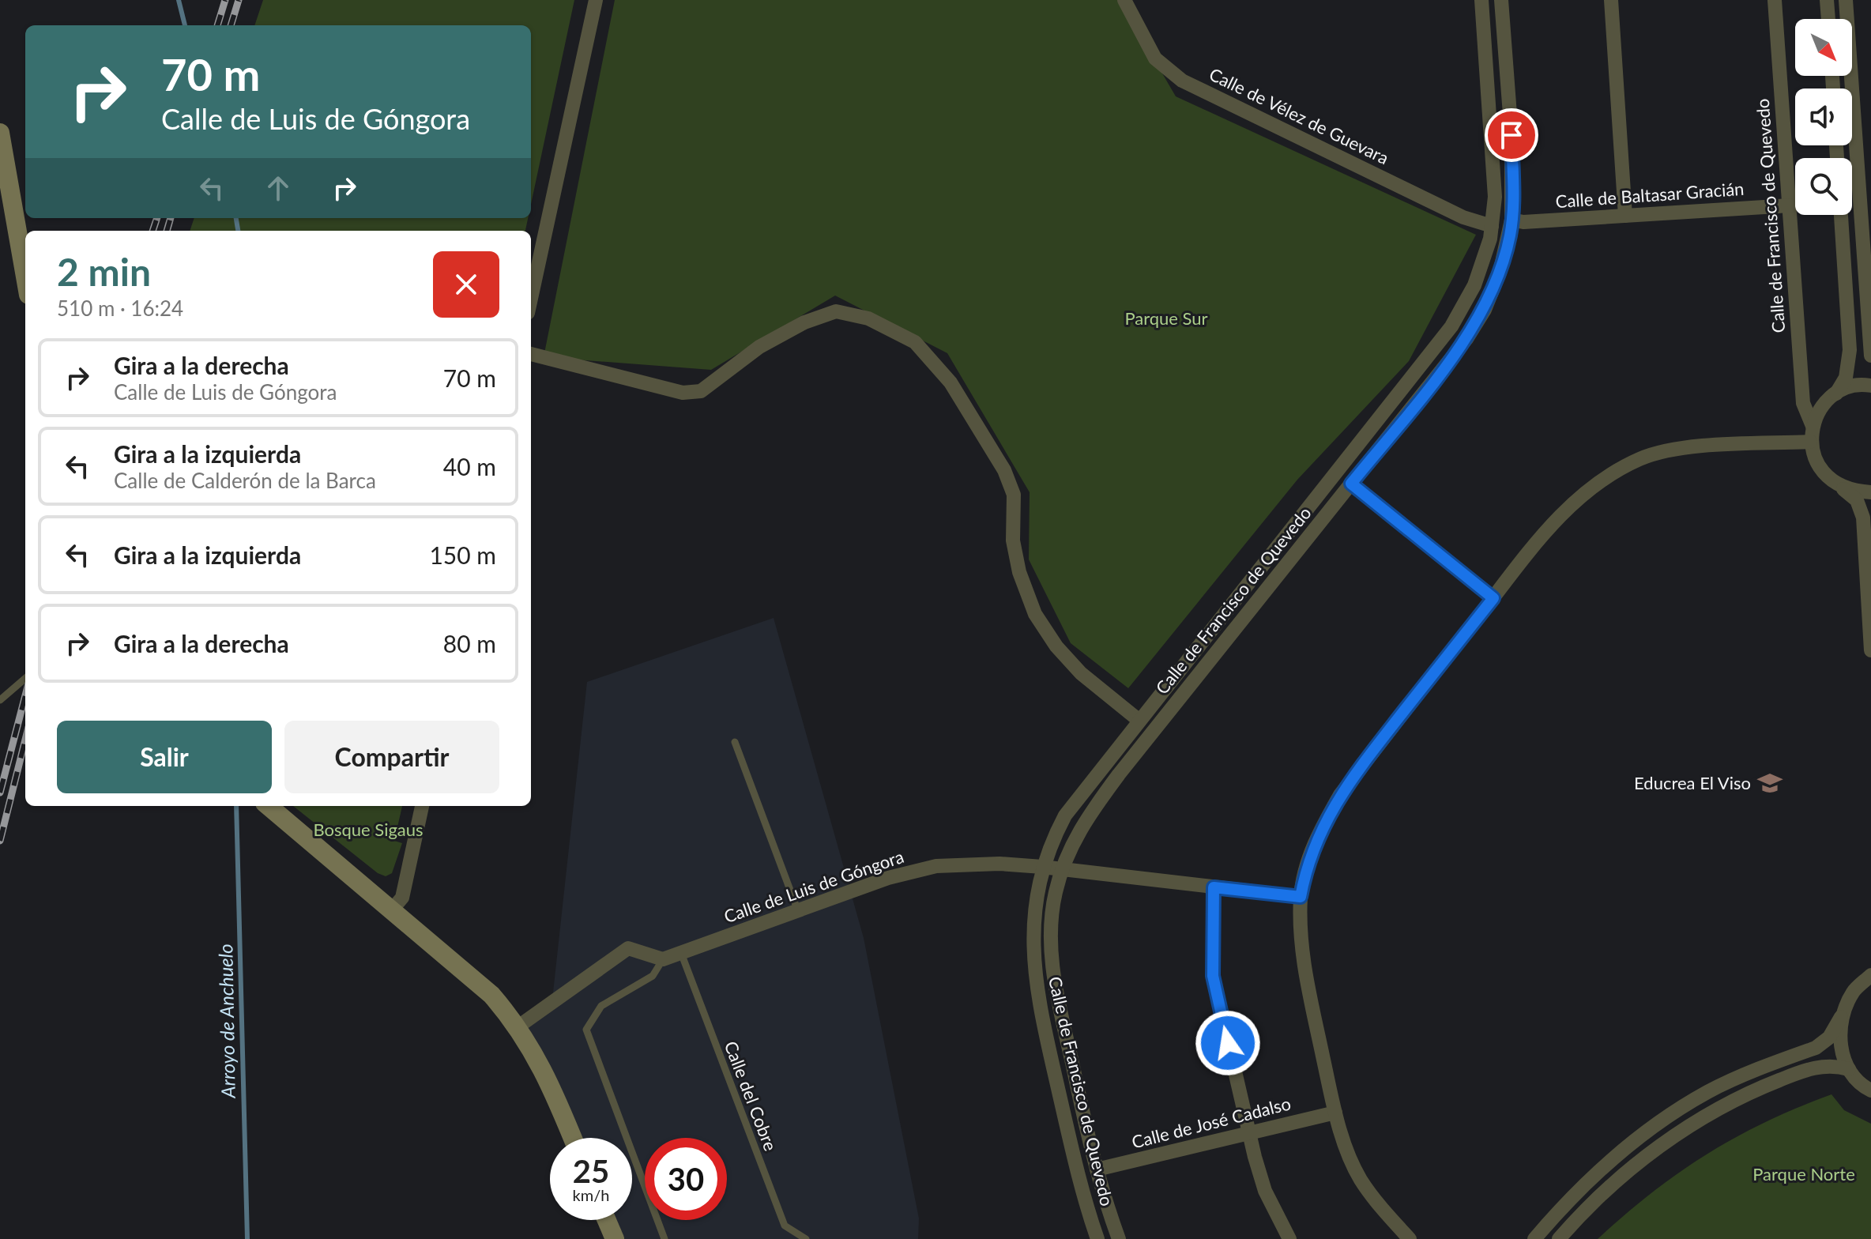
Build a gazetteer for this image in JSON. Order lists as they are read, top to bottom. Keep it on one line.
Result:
{"streets":{"street":["Calle de Vélez de Guevara","Calle de Baltasar Gracián","Calle de Francisco de Quevedo","Calle de Luis de Góngora","Calle de José Cadalso"],"lane":["Calle del Cobre"]},"crossings":[["Calle de Vélez de Guevara","Calle de Francisco de Quevedo"],["Calle de Baltasar Gracián","Calle de Francisco de Quevedo"],["Calle de Francisco de Quevedo","Calle de Luis de Góngora"],["Calle de Francisco de Quevedo","Calle de José Cadalso"],["Calle de Luis de Góngora","Calle del Cobre"]],"water":["Arroyo de Anchuelo"],"parks":["Parque Sur","Bosque Sigaus","Parque Norte"],"places":{"school or university":["Educrea El Viso"]},"north":"bottom right","page":{"turn":["70 m","Calle de Luis de Góngora"],"heading":["2 min","510 m · 16:24"],"list":[{"name":"Gira a la derecha","note":"Calle de Luis de Góngora","value":"70 m"},{"name":"Gira a la izquierda","note":"Calle de Calderón de la Barca","value":"40 m"},{"name":"Gira a la izquierda","value":"150 m"},{"name":"Gira a la derecha","value":"80 m"}],"buttons":["Salir","Compartir"],"speed":"25 km/h","limit":"30"}}
